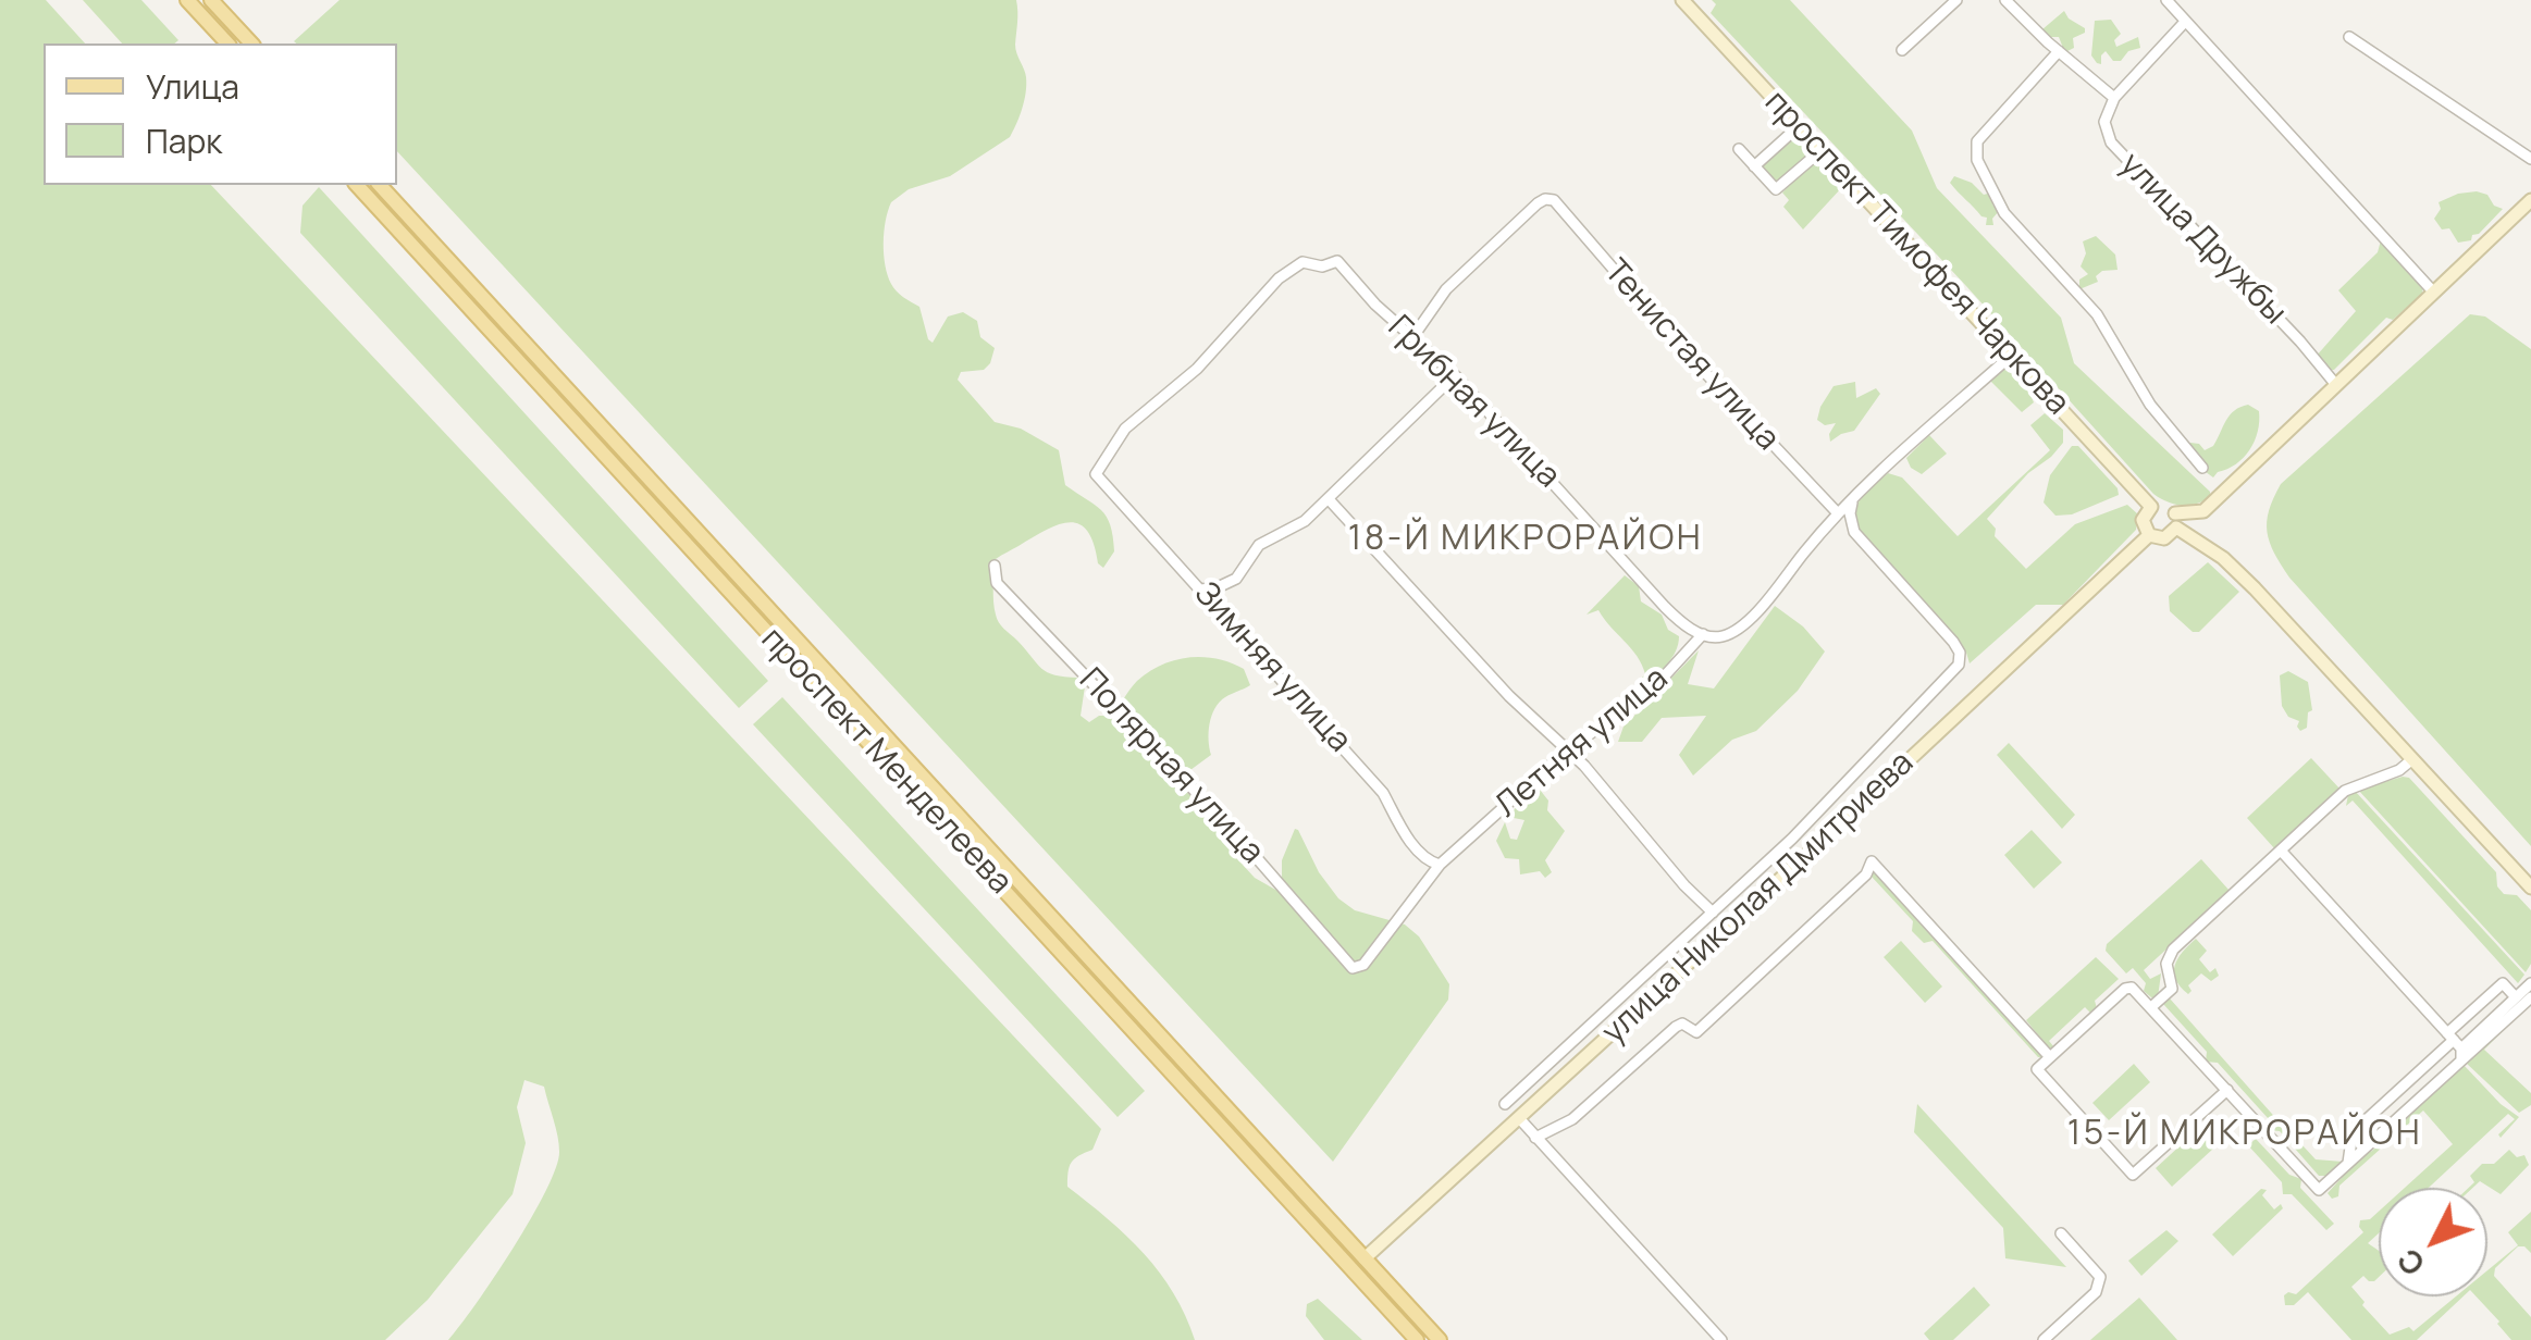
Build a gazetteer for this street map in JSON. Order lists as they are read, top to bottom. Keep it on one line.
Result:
{"streets":{"main road":["проспект Тимофея Чаркова","проспект Менделеева","улица Николая Дмитриева"],"street":["улица Дружбы","Тенистая улица","Грибная улица","Зимняя улица","Летняя улица","Полярная улица"]},"crossings":[["проспект Тимофея Чаркова","Летняя улица"],["проспект Тимофея Чаркова","улица Николая Дмитриева"],["Тенистая улица","Грибная улица"],["Тенистая улица","Летняя улица"],["Грибная улица","Зимняя улица"],["Грибная улица","Летняя улица"],["Зимняя улица","Летняя улица"],["Летняя улица","Полярная улица"],["проспект Менделеева","улица Николая Дмитриева"]],"districts":["18-Й МИКРОРАЙОН","15-Й МИКРОРАЙОН"],"legend":["Улица","Парк"],"north":"bottom left"}
